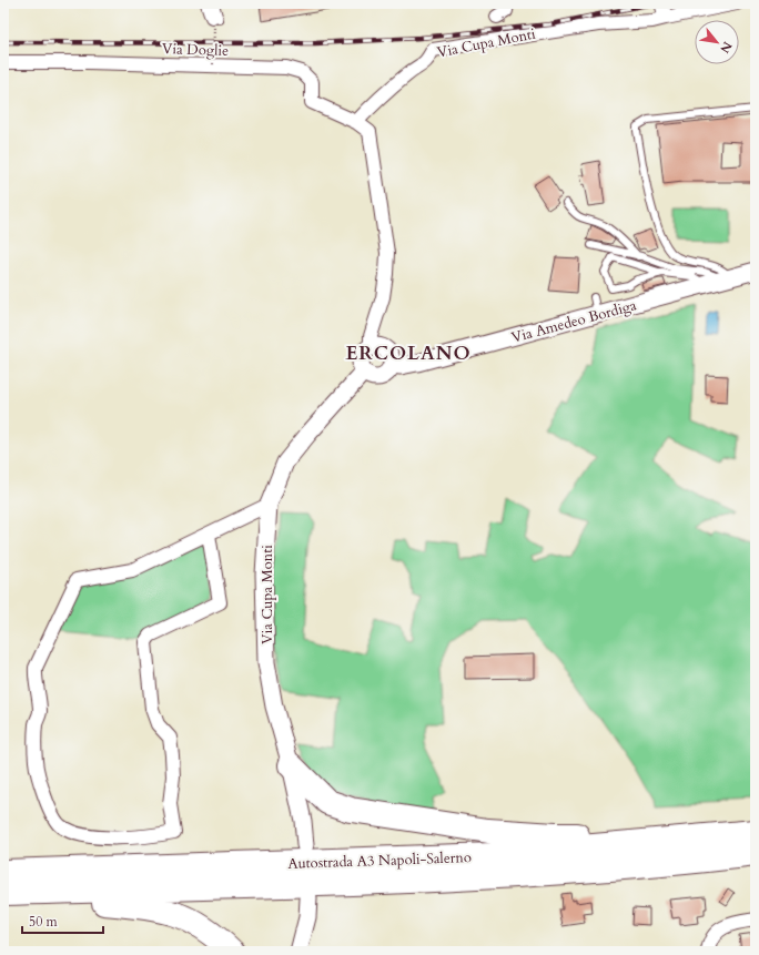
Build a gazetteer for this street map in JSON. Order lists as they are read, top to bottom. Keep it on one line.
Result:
{"streets":{"highway":["Autostrada A3 Napoli-Salerno"],"street":["Via Cupa Monti","Via Doglie","Via Amedeo Bordiga"]},"crossings":[["Via Cupa Monti","Via Doglie"],["Via Cupa Monti","Via Amedeo Bordiga"]],"districts":["ERCOLANO"],"scale_bar":"50 m","north":"bottom right"}
